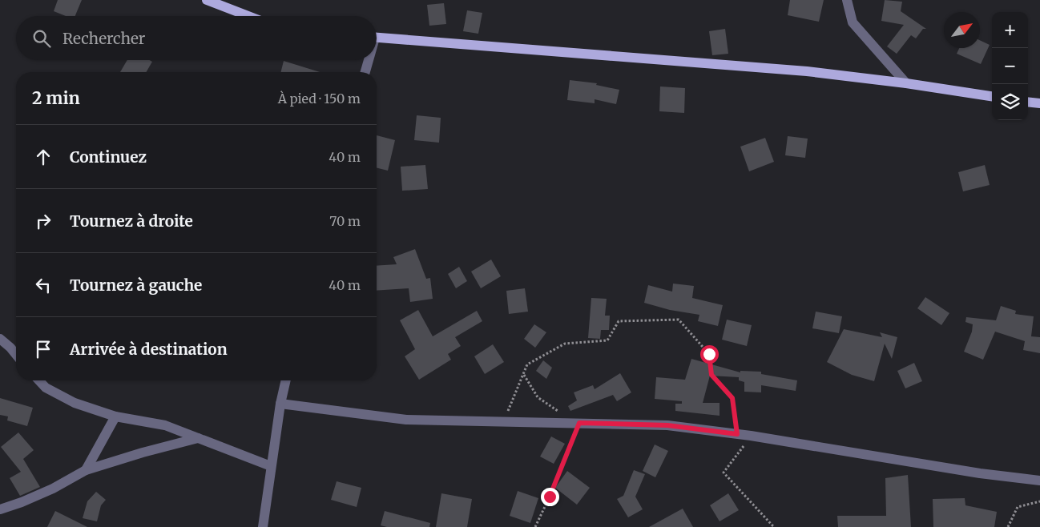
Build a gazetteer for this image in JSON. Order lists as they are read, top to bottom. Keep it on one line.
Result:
{"north":"top right","page":{"map_buttons":["+","−"],"search":"Rechercher","heading":["2 min","À pied · 150 m"],"list":[["Continuez","40 m"],["Tournez à droite","70 m"],["Tournez à gauche","40 m"],"Arrivée à destination"]}}
